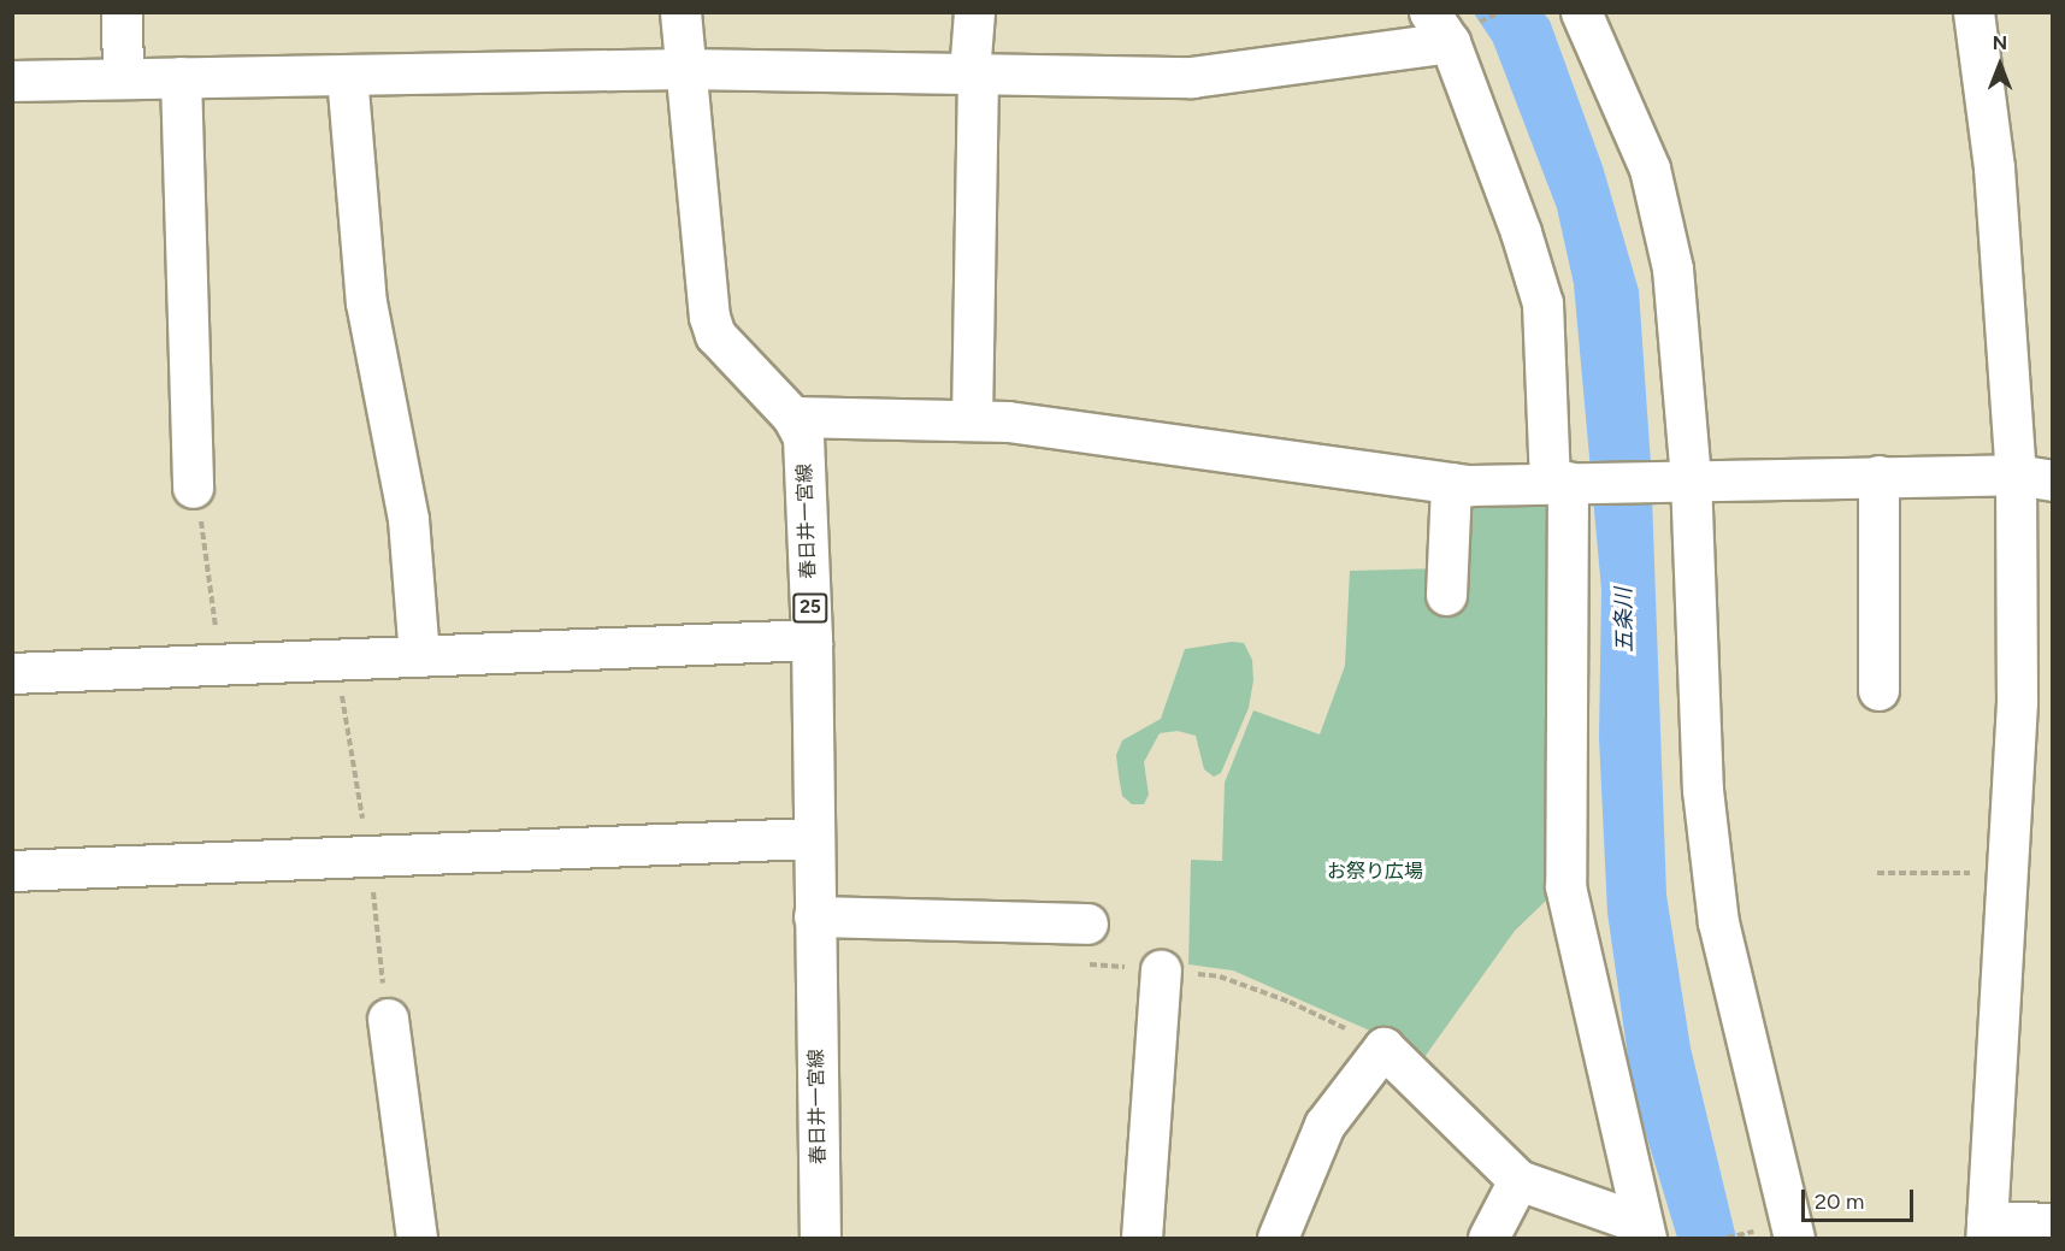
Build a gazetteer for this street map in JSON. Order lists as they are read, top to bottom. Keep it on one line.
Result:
{"streets":{"street":["春日井一宮線","25"]},"water":["五条川"],"parks":["お祭り広場"],"scale_bar":"20 m","north":"top"}
